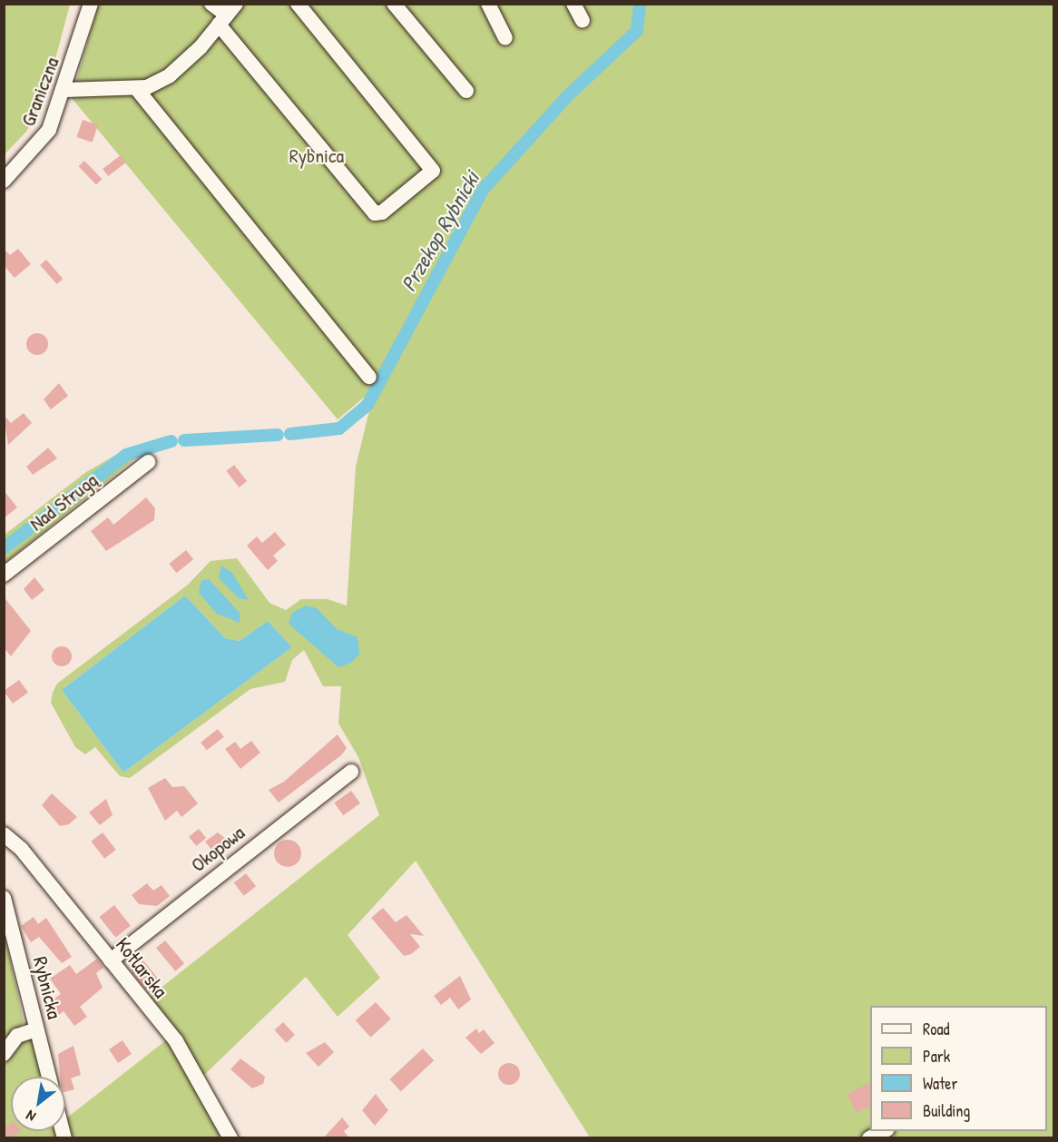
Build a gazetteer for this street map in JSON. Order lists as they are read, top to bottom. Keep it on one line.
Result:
{"streets":{"street":["Graniczna","Nad Strugą","Okopowa","Kotlarska","Rybnicka"]},"crossings":[["Okopowa","Kotlarska"]],"water":["Przekop Rybnicki"],"parks":["Rybnica"],"legend":["Road","Park","Water","Building"],"north":"bottom left"}
